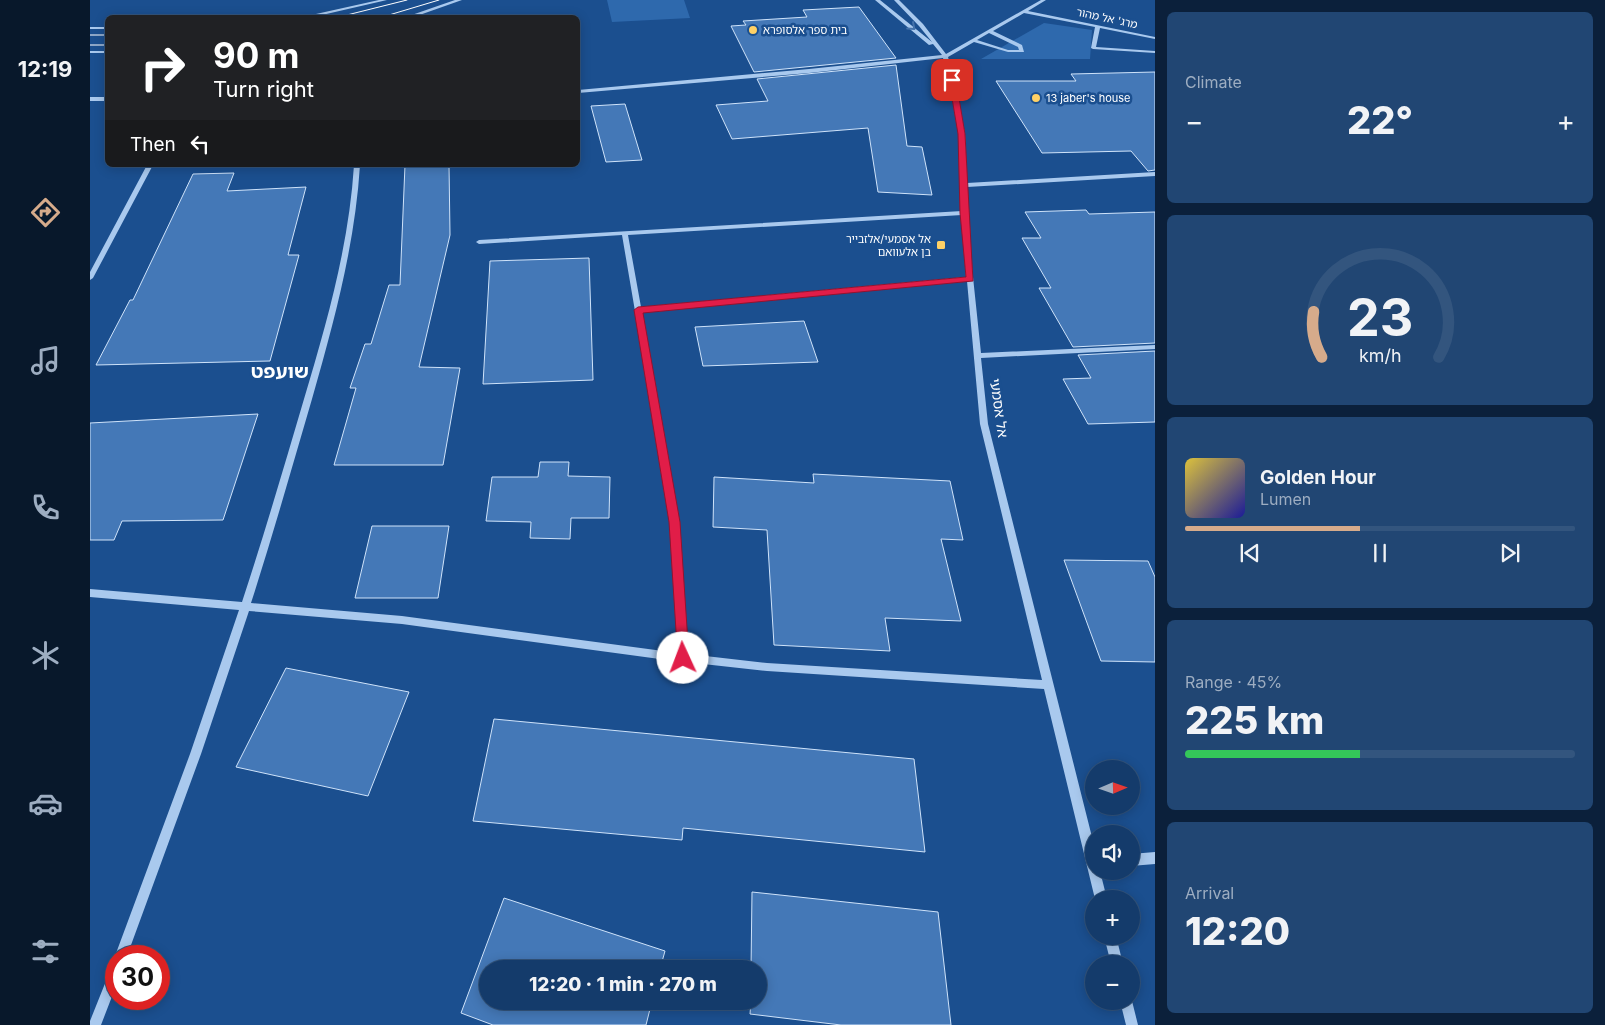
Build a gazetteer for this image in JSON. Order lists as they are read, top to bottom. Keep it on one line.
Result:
{"streets":{"street":["מרג' אל מהור","אל אסמעי"]},"districts":["שועפט"],"places":{"other":["בית ספר אלסופרא","13 jaber's house"],"transit":["אל אסמעי/אלזבייר בן אלעוואם"]},"north":"right","page":{"tabs":"12:19","tile":["Climate",["Range · 45%","225 km"],["Arrival","12:20"]],"turn":["90 m","Turn right"],"heat":["−","22°","+"],"then":"Then","song":["Golden Hour","Lumen"],"map_buttons":["+","−"],"limit":"30","trip":"12:20 · 1 min · 270 m","gauge":["23","km/h"]}}
